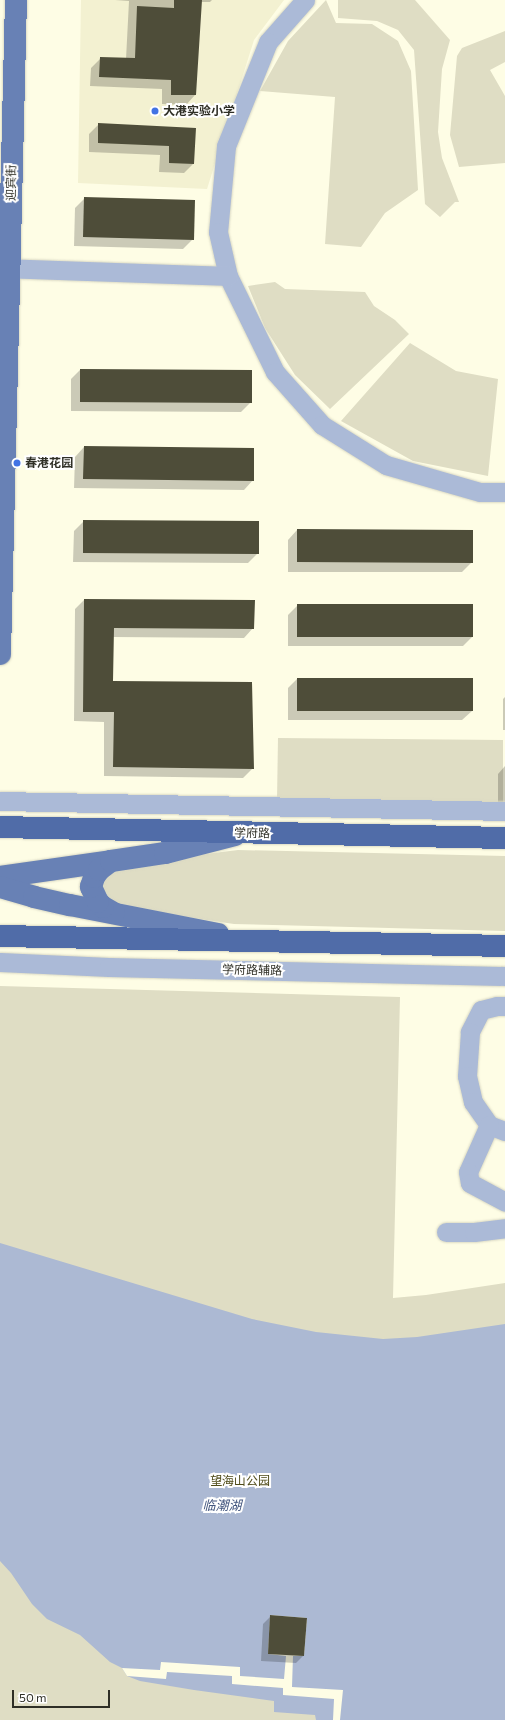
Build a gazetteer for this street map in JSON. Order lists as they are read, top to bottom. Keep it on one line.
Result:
{"streets":{"highway":["学府路"],"main road":["迎宾街"],"street":["学府路辅路"]},"water":["临潮湖"],"parks":["望海山公园"],"places":["大港实验小学","春港花园"],"scale_bar":"50 m"}
